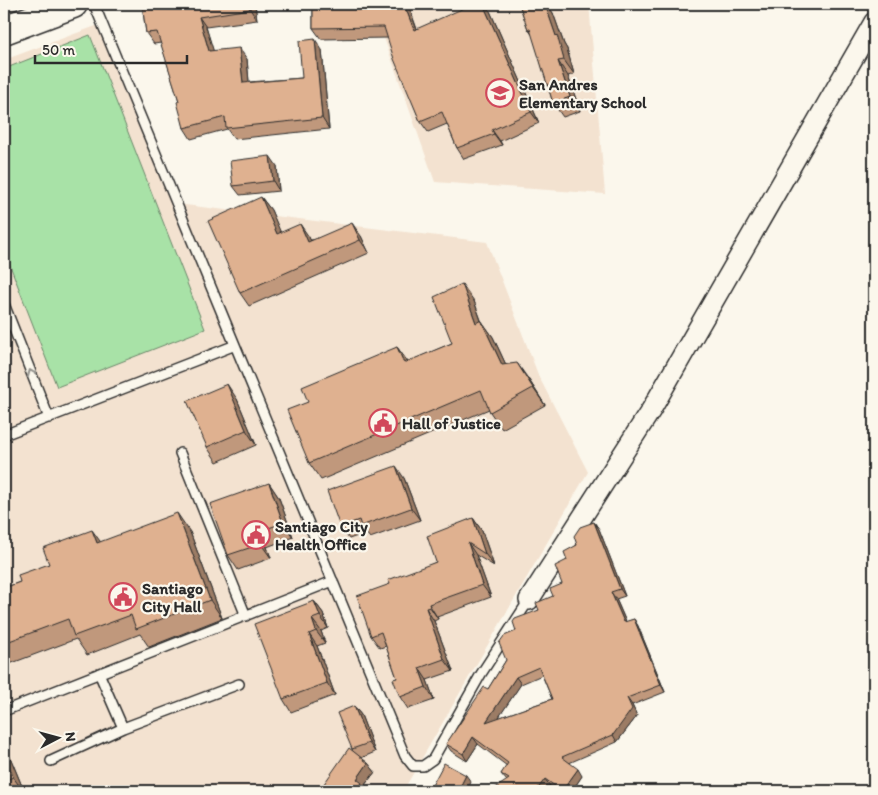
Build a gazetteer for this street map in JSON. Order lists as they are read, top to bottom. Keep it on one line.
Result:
{"places":{"school or university":["San Andres Elementary School"],"public building":["Hall of Justice","Santiago City Health Office","Santiago City Hall"]},"scale_bar":"50 m","north":"right"}
